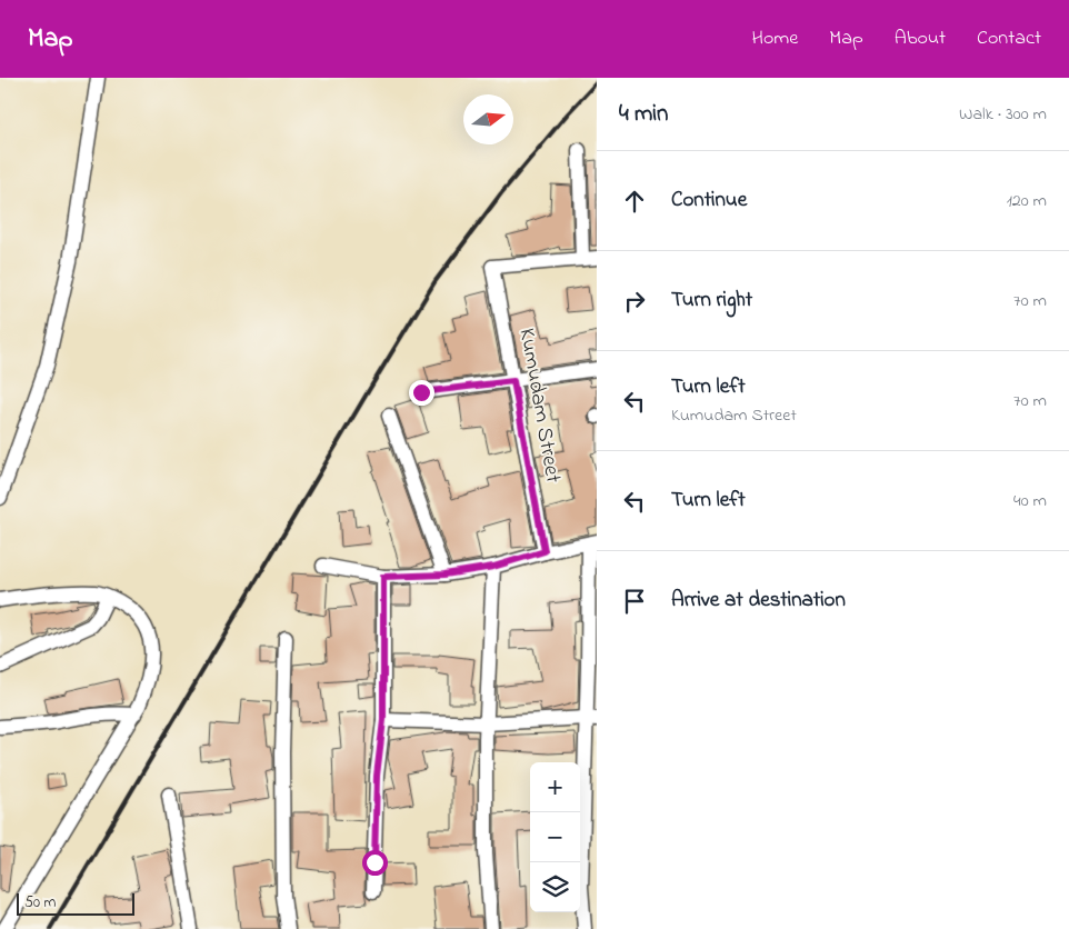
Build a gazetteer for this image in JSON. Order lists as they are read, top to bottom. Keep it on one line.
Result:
{"streets":{"street":["Kumudam Street"]},"scale_bar":"50 m","north":"right","page":{"header":"Map","nav":["Home","Map","About","Contact"],"heading":["4 min","Walk · 300 m"],"list":[["Continue","120 m"],["Turn right","70 m"],["Turn left","Kumudam Street","70 m"],["Turn left","40 m"],"Arrive at destination"],"map_buttons":["+","−"],"scale":"50 m"}}
